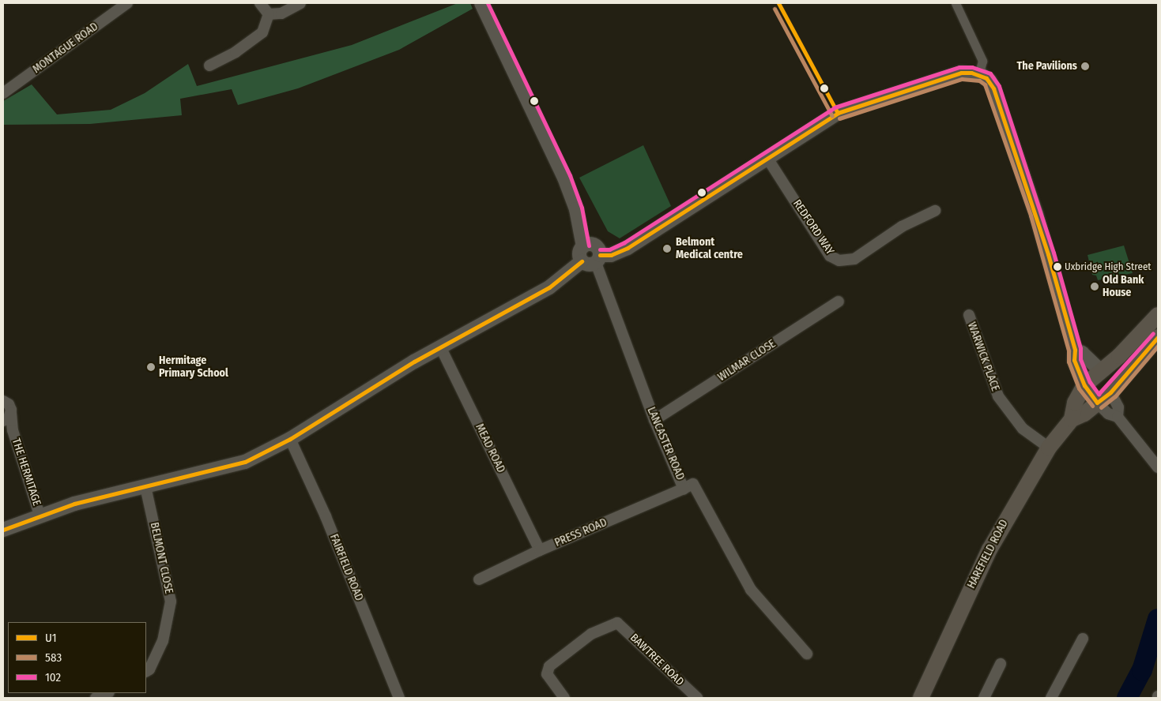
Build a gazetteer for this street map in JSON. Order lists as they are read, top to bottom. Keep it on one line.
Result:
{"streets":{"main road":["HAREFIELD ROAD"],"street":["MONTAGUE ROAD","REDFORD WAY","WARWICK PLACE","WILMAR CLOSE","LANCASTER ROAD","MEAD ROAD","THE HERMITAGE","PRESS ROAD","BELMONT CLOSE","FAIRFIELD ROAD","BAWTREE ROAD"]},"crossings":[["WARWICK PLACE","HAREFIELD ROAD"],["WILMAR CLOSE","LANCASTER ROAD"],["LANCASTER ROAD","PRESS ROAD"],["MEAD ROAD","PRESS ROAD"]],"places":["The Pavilions","Belmont Medical centre","Uxbridge High Street","Old Bank House","Hermitage Primary School"],"lines":["transit line U1","transit line 102","transit line 583"],"legend":["U1","583","102"]}
